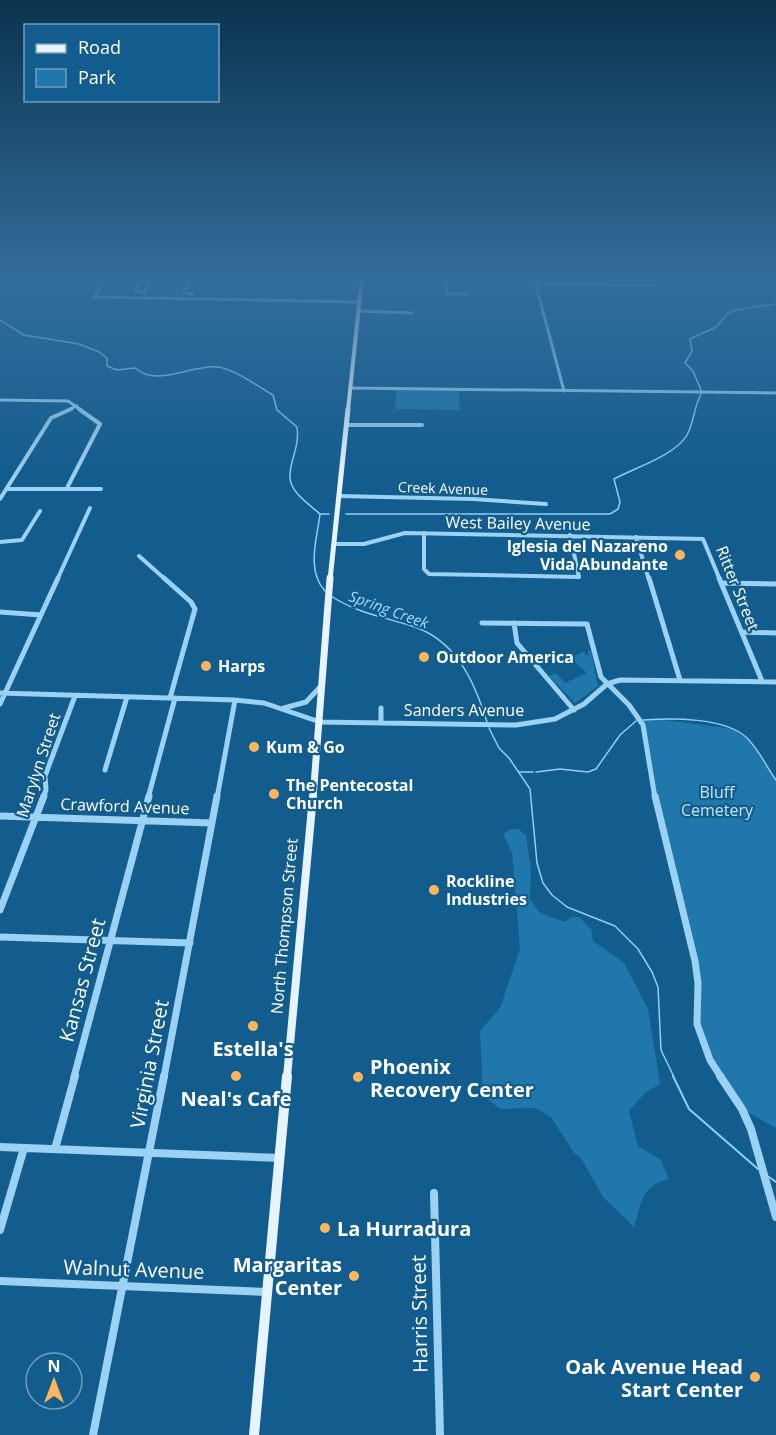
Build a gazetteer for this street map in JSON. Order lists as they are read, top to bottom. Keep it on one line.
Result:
{"streets":{"main road":["North Thompson Street"],"street":["Creek Avenue","West Bailey Avenue","Ritter Street","Sanders Avenue","Marylyn Street","Crawford Avenue","Kansas Street","Virginia Street","Walnut Avenue","Harris Street"]},"crossings":[["Creek Avenue","North Thompson Street"],["West Bailey Avenue","Ritter Street"],["West Bailey Avenue","North Thompson Street"],["Ritter Street","Sanders Avenue"],["Sanders Avenue","Marylyn Street"],["Sanders Avenue","North Thompson Street"],["Sanders Avenue","Kansas Street"],["Sanders Avenue","Virginia Street"],["Marylyn Street","Crawford Avenue"],["Crawford Avenue","Kansas Street"],["Crawford Avenue","Virginia Street"],["North Thompson Street","Walnut Avenue"],["Virginia Street","Walnut Avenue"]],"water":["Spring Creek"],"parks":["Bluff Cemetery"],"places":["Iglesia del Nazareno Vida Abundante","Outdoor America","Harps","Kum & Go","The Pentecostal Church","Rockline Industries","Estella's","Neal's Cafe","Phoenix Recovery Center","La Hurradura","Margaritas Center","Oak Avenue Head Start Center"],"legend":["Road","Park"],"north":"top"}
